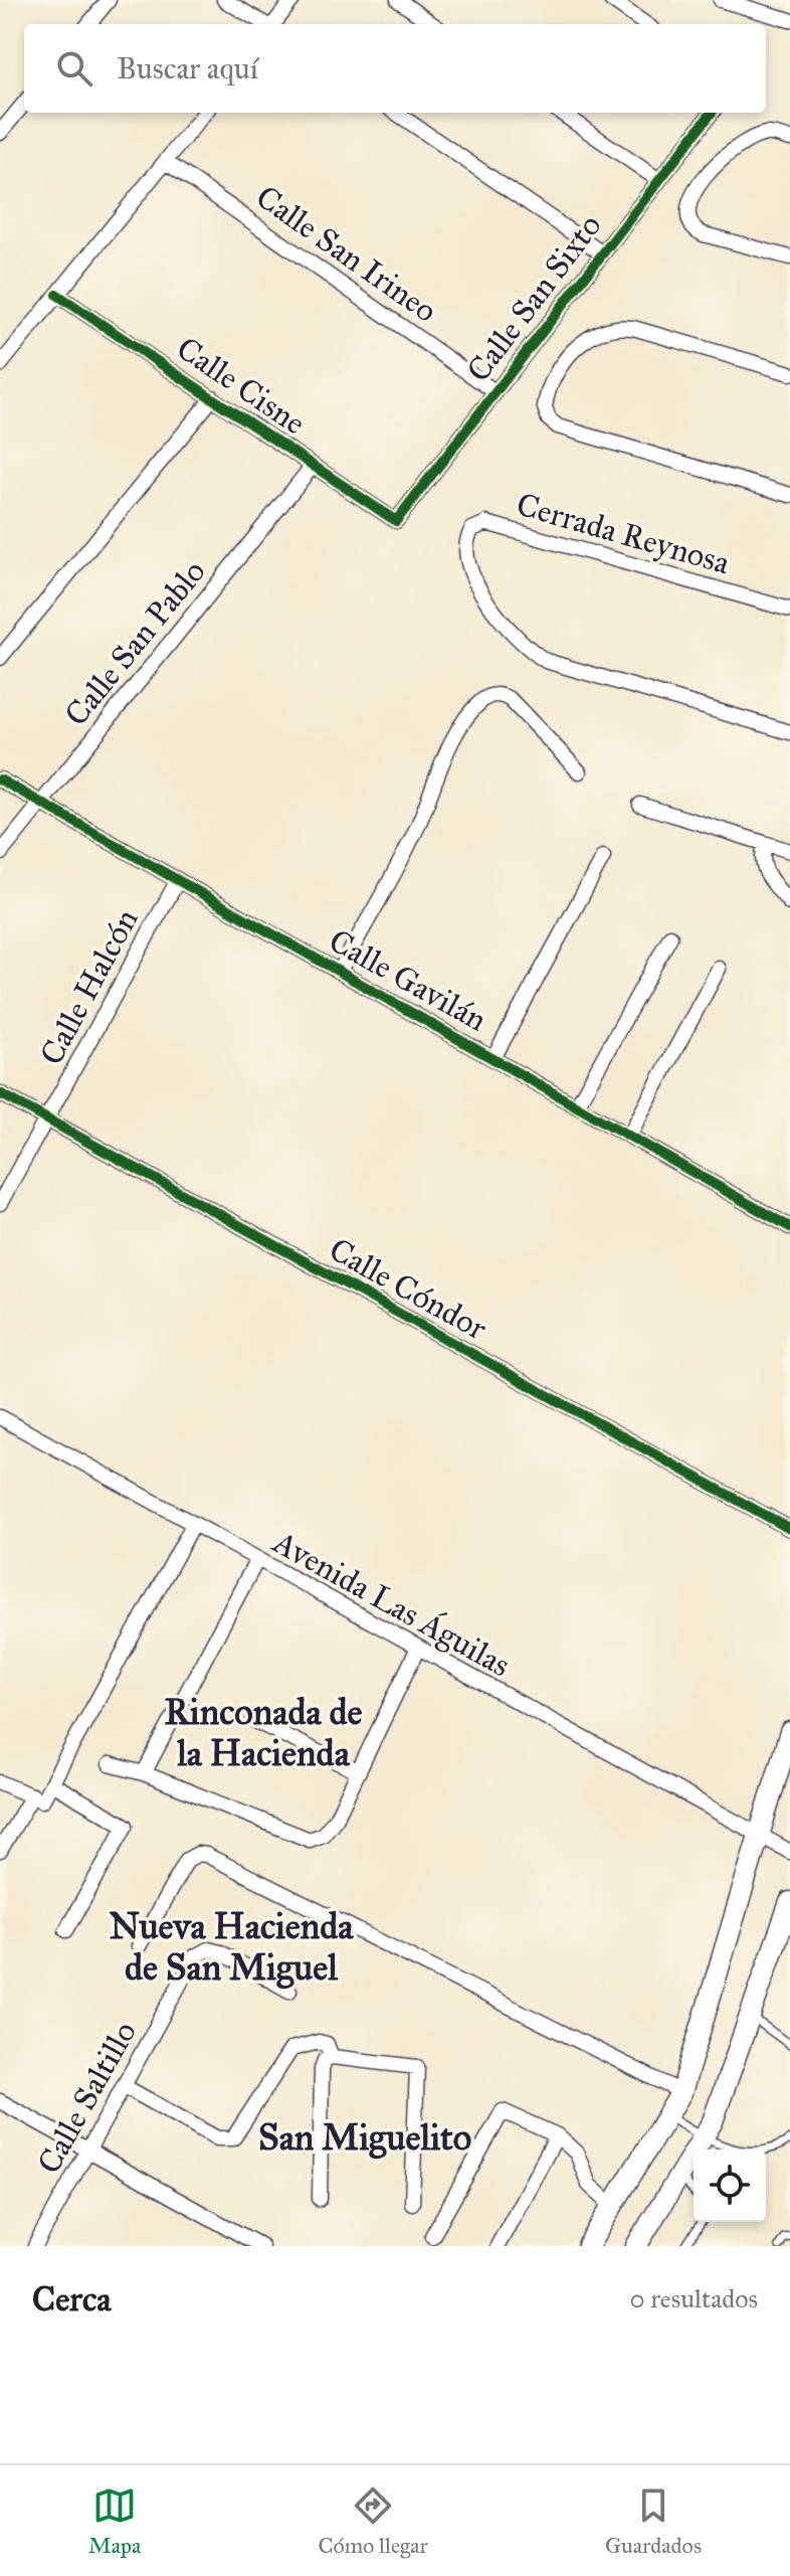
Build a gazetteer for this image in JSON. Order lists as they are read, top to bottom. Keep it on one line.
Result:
{"streets":{"street":["Calle San Irineo","Calle San Sixto","Calle Cisne","Cerrada Reynosa","Calle San Pablo","Calle Gavilán","Calle Halcón","Calle Cóndor","Avenida Las Águilas","Calle Saltillo"]},"crossings":[["Calle San Irineo","Calle San Sixto"],["Calle San Sixto","Calle Cisne"],["Calle Cisne","Calle San Pablo"],["Calle San Pablo","Calle Gavilán"],["Calle Gavilán","Calle Halcón"],["Calle Halcón","Calle Cóndor"]],"districts":["Rinconada de la Hacienda","Nueva Hacienda de San Miguel","San Miguelito"],"page":{"search":"Buscar aquí","heading":["Cerca","0 resultados"],"nav":["Mapa","Cómo llegar","Guardados"]}}
